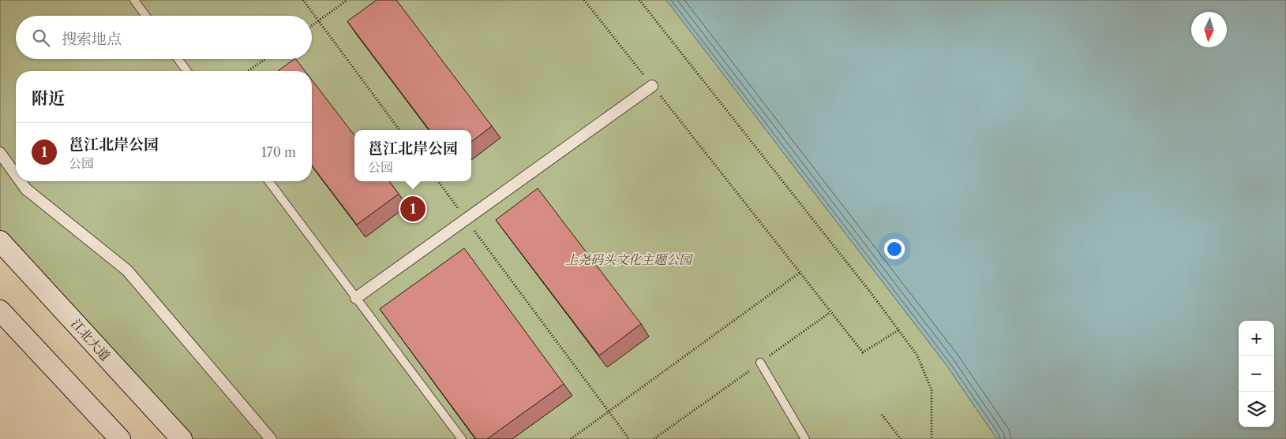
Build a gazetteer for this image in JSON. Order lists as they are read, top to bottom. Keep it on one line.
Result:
{"streets":{"main road":["江北大道"]},"parks":["上尧码头文化主题公园"],"north":"bottom","page":{"search":"搜索地点","heading":"附近","list":[{"mark":"1","name":"邕江北岸公园","note":"公园","value":"170 m"}],"popup":["邕江北岸公园","公园"],"pins":"1","map_buttons":["+","−"]}}
